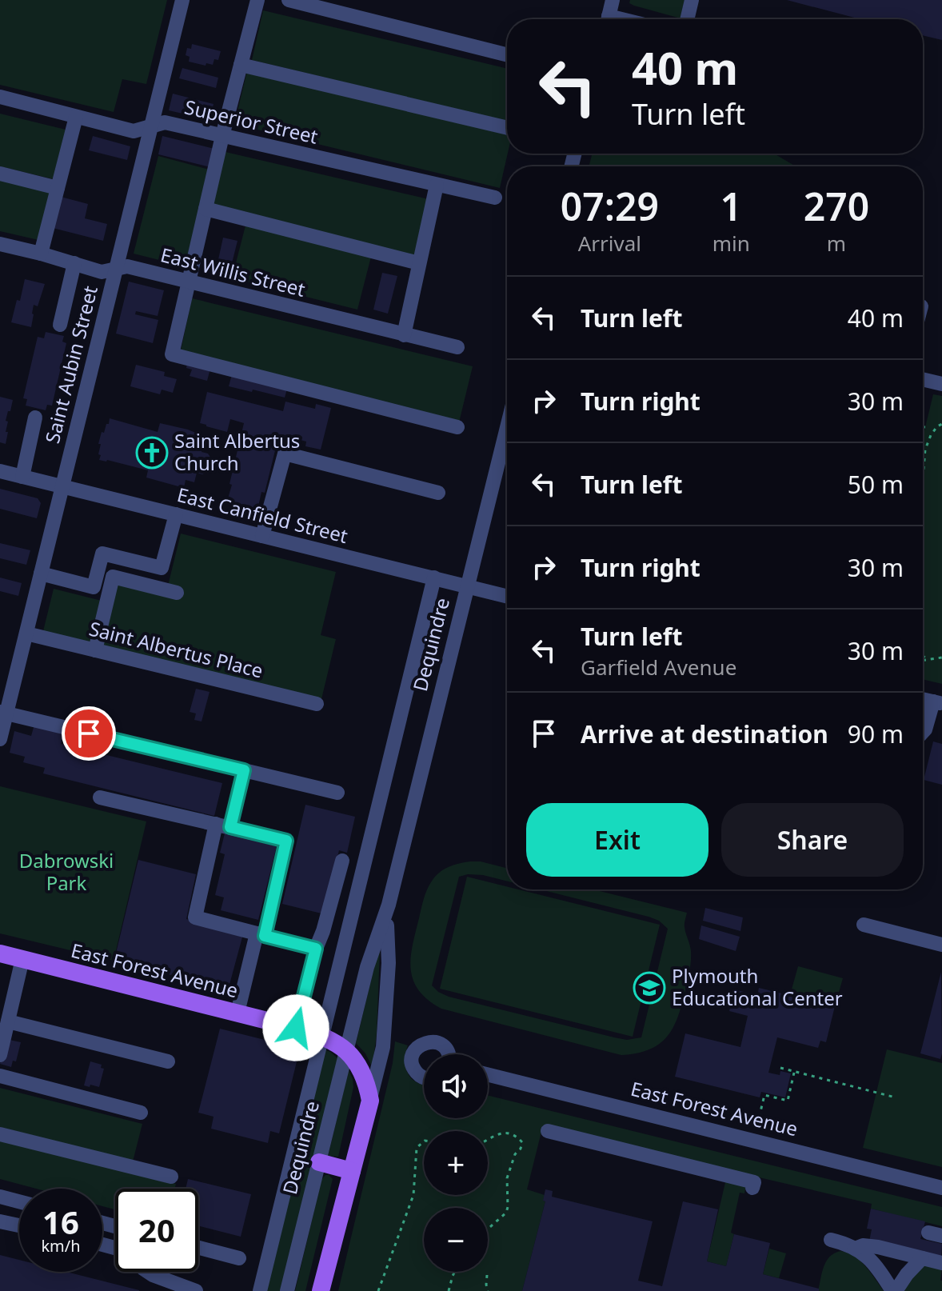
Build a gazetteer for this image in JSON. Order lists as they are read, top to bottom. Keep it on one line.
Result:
{"streets":{"main road":["Dequindre","East Forest Avenue"],"street":["Superior Street","East Willis Street","Saint Aubin Street","East Canfield Street","Saint Albertus Place"]},"crossings":[["Superior Street","Saint Aubin Street"],["East Willis Street","Saint Aubin Street"],["Saint Aubin Street","East Canfield Street"],["Saint Aubin Street","Saint Albertus Place"],["East Canfield Street","Dequindre"],["Dequindre","East Forest Avenue"]],"parks":["Dabrowski Park"],"places":{"church":["Saint Albertus Church"],"school or university":["Plymouth Educational Center"]},"page":{"turn":["40 m","Turn left"],"eta":["07:29","Arrival","1","min","270","m"],"list":[{"name":"Turn left","value":"40 m"},{"name":"Turn right","value":"30 m"},{"name":"Turn left","value":"50 m"},{"name":"Turn right","value":"30 m"},{"name":"Turn left","note":"Garfield Avenue","value":"30 m"},{"name":"Arrive at destination","value":"90 m"}],"buttons":["Exit","Share"],"map_buttons":["+","−"],"speed":"16 km/h","limit":"20"}}
